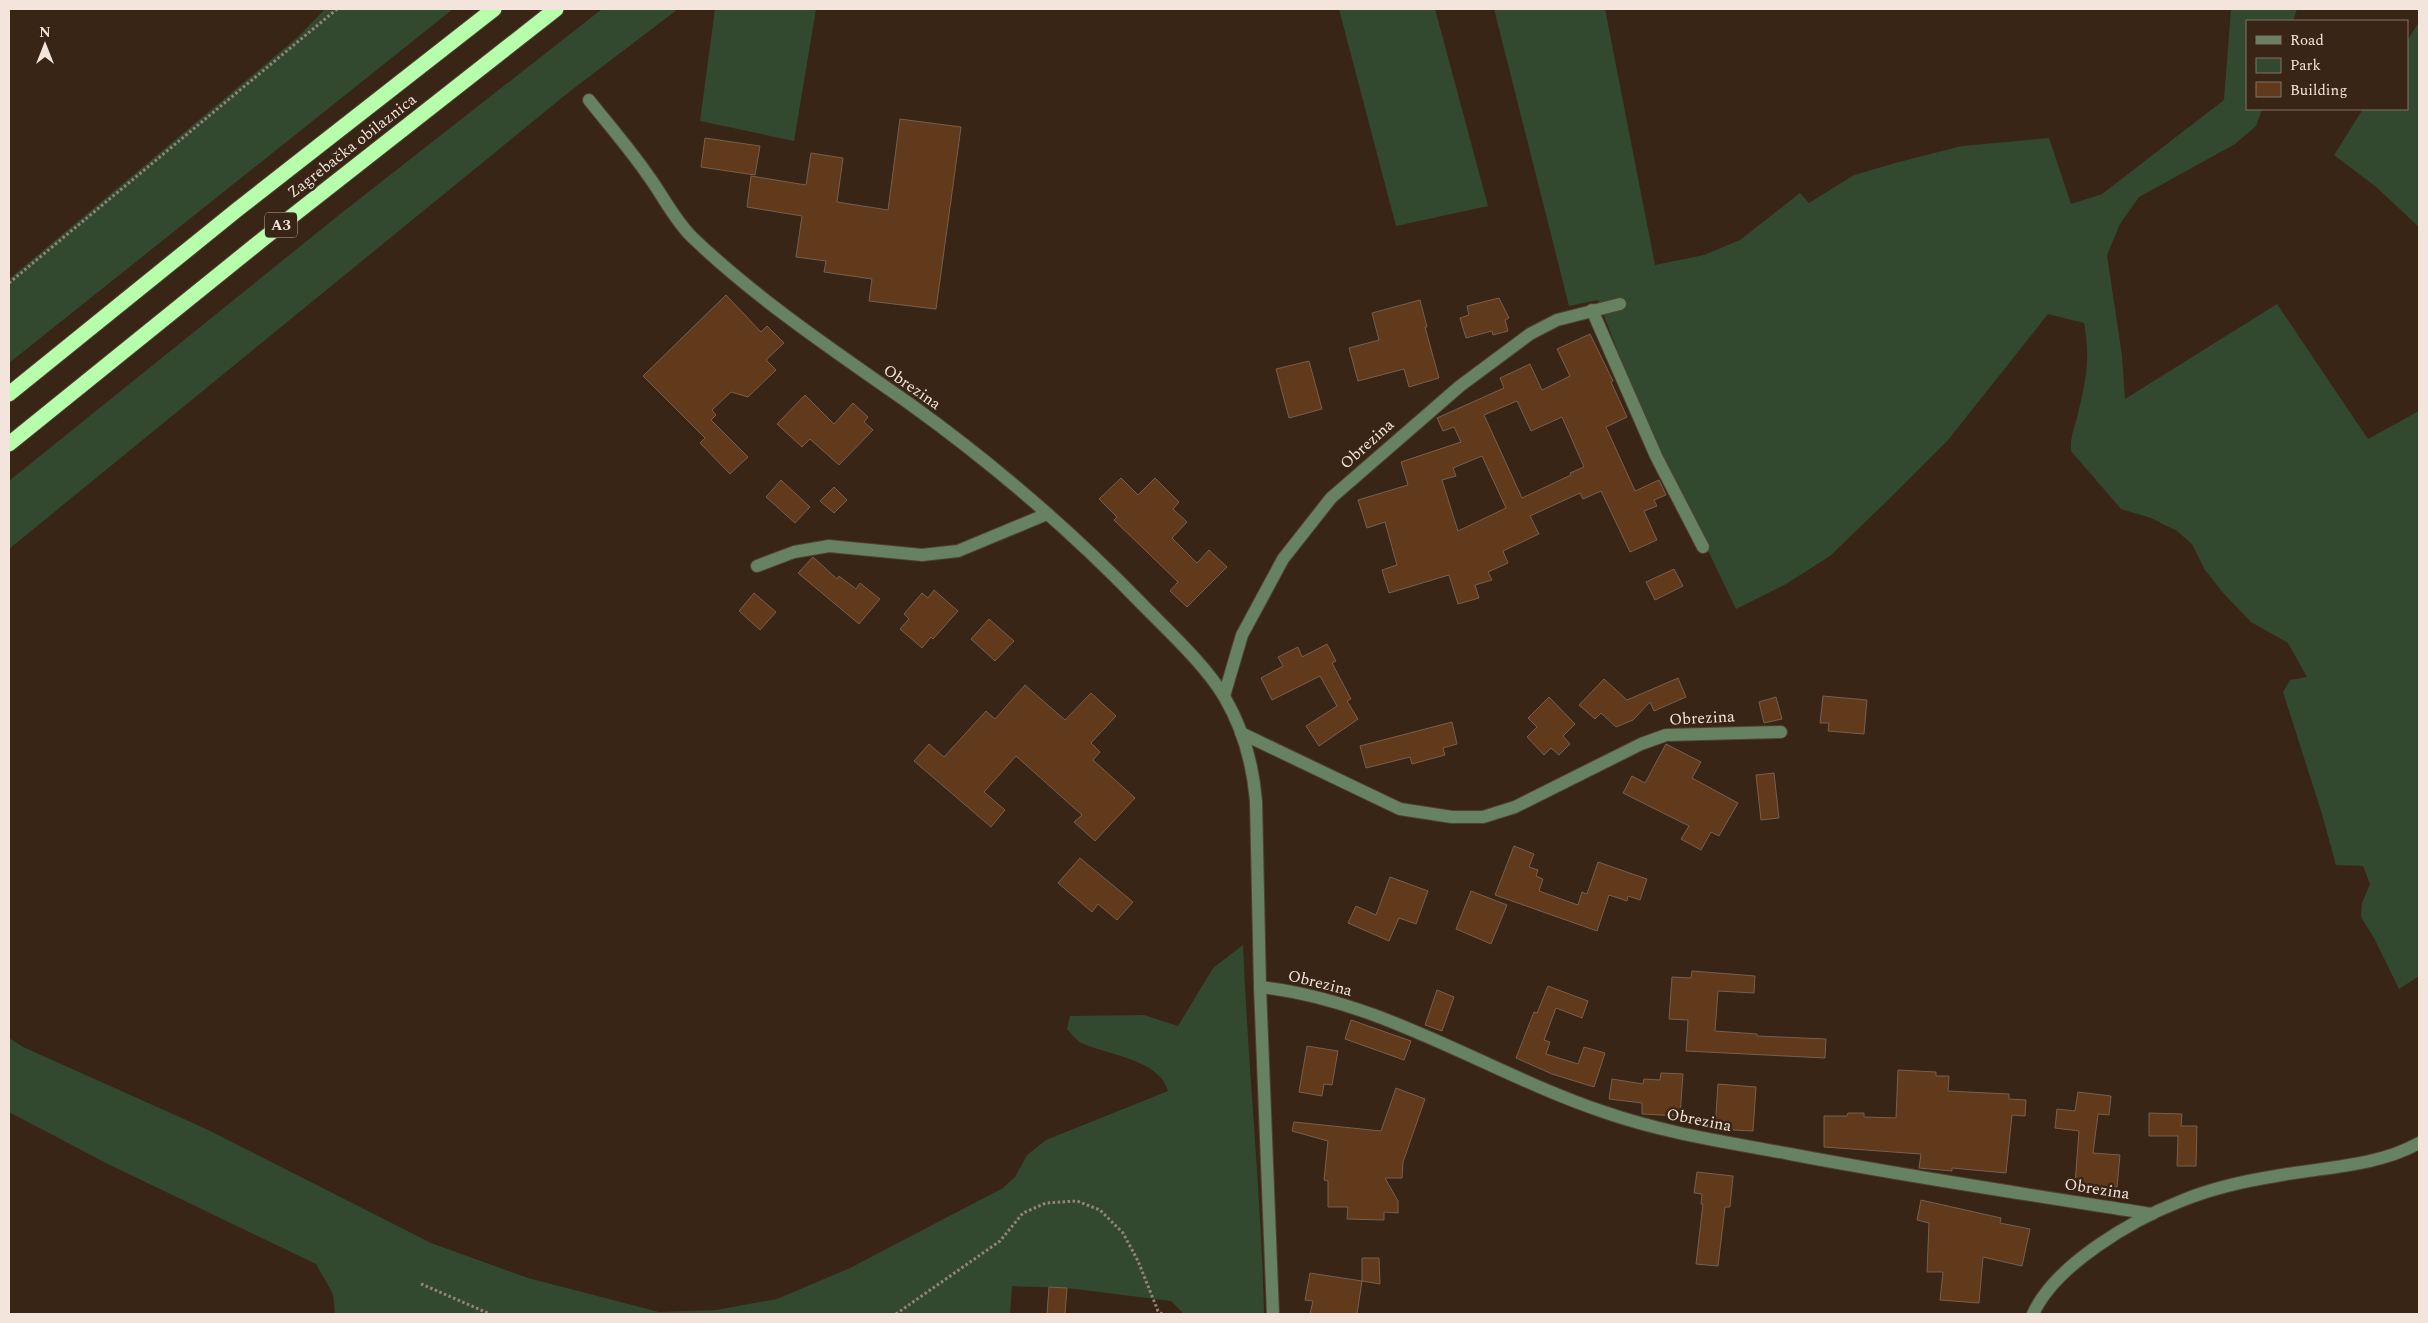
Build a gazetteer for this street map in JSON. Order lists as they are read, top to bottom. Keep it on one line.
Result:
{"streets":{"highway":["Zagrebačka obilaznica","A3"],"street":["Obrezina"]},"legend":["Road","Park","Building"],"north":"top"}
